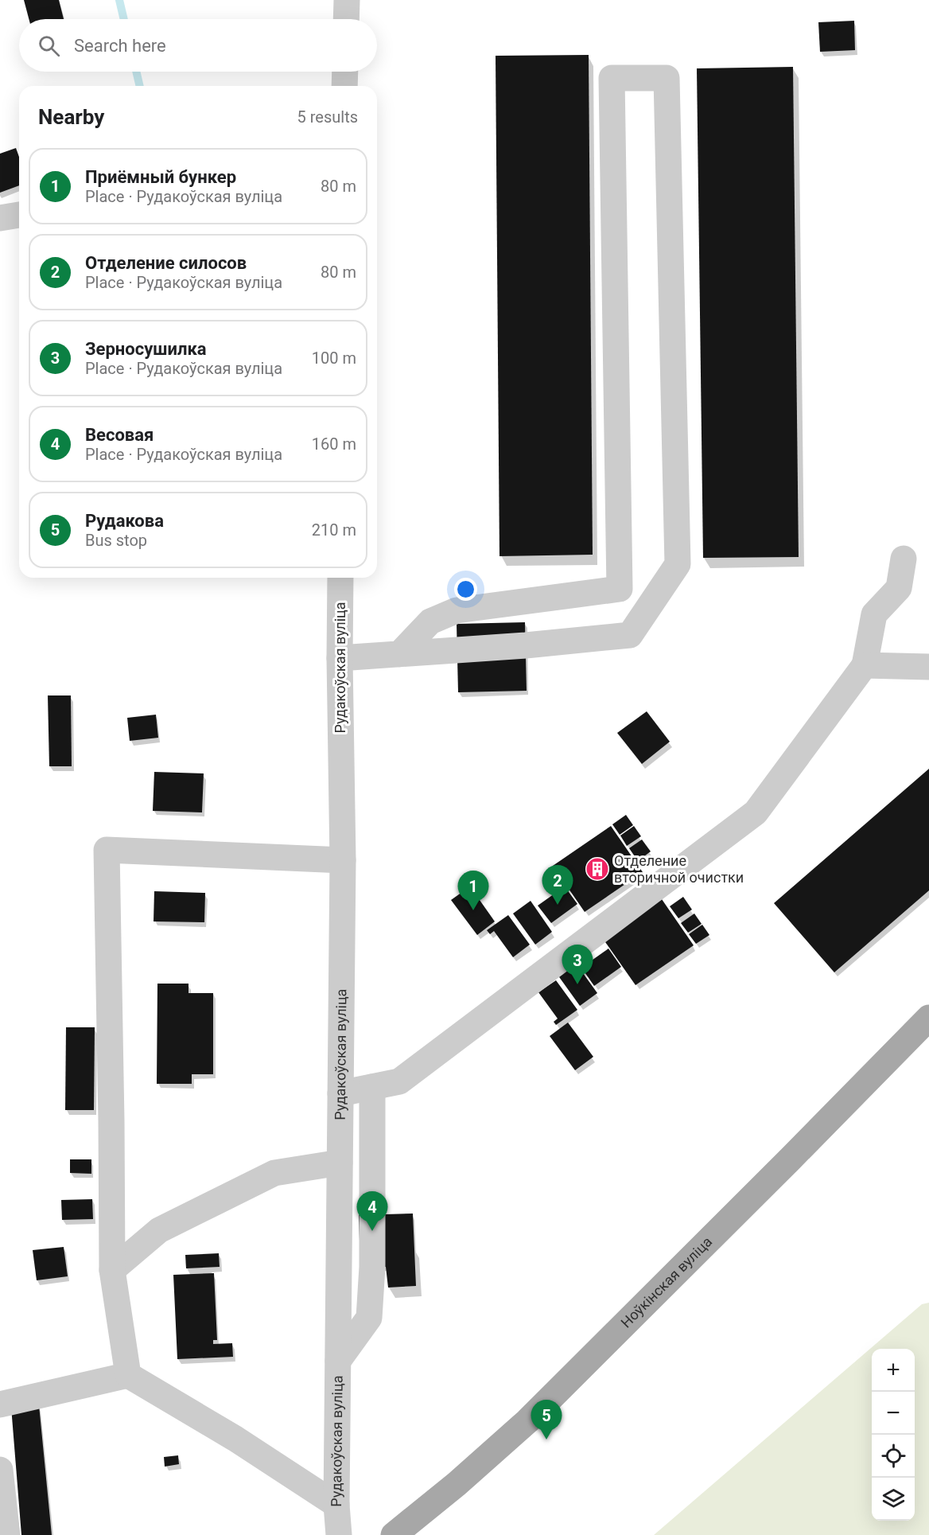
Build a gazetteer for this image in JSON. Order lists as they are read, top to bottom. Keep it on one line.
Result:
{"streets":{"main road":["Ноўкінская вуліца"],"street":["Рудакоўская вуліца"]},"places":{"building":["Отделение вторичной очистки"]},"page":{"search":"Search here","heading":["Nearby","5 results"],"list":[{"mark":"1","name":"Приёмный бункер","note":"Place · Рудакоўская вуліца","value":"80 m"},{"mark":"2","name":"Отделение силосов","note":"Place · Рудакоўская вуліца","value":"80 m"},{"mark":"3","name":"Зерносушилка","note":"Place · Рудакоўская вуліца","value":"100 m"},{"mark":"4","name":"Весовая","note":"Place · Рудакоўская вуліца","value":"160 m"},{"mark":"5","name":"Рудакова","note":"Bus stop","value":"210 m"}],"pins":["2","1","3","4","5"],"map_buttons":["+","−"]}}
